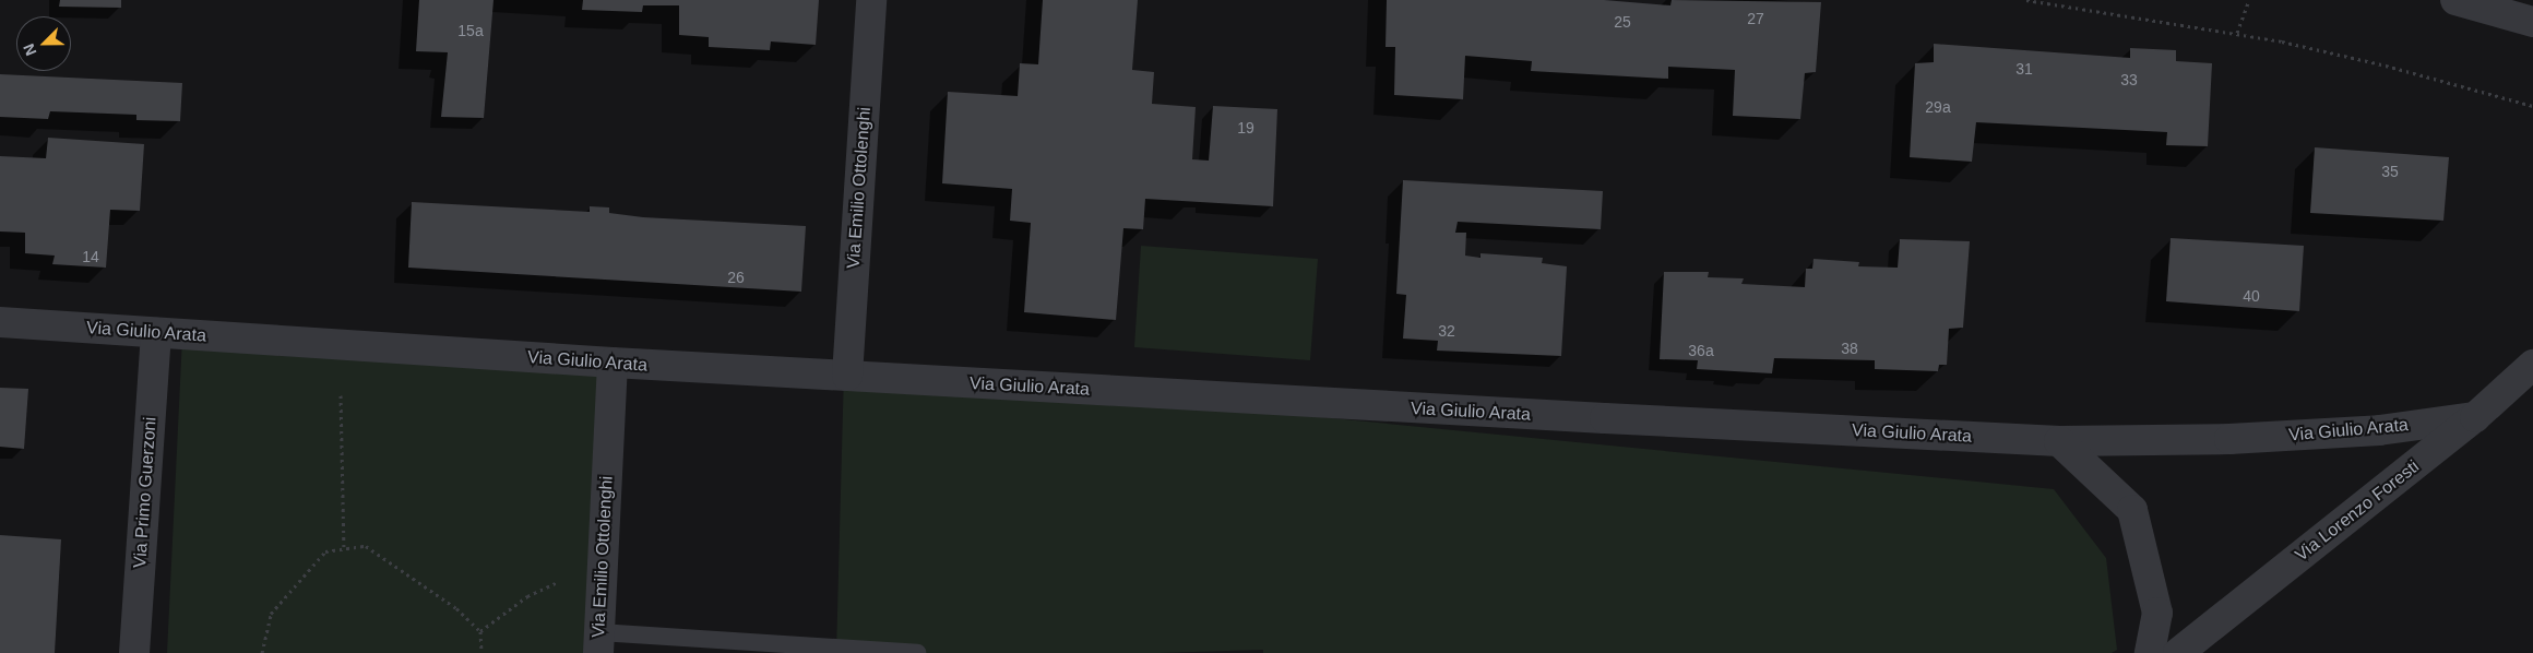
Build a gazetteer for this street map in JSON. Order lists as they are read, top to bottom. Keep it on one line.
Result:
{"streets":{"street":["Via Emilio Ottolenghi","Via Giulio Arata","Via Primo Guerzoni","Via Lorenzo Foresti"]},"crossings":[["Via Emilio Ottolenghi","Via Giulio Arata"],["Via Giulio Arata","Via Primo Guerzoni"],["Via Giulio Arata","Via Lorenzo Foresti"]],"house_numbers":["27","25","15a","31","33","29a","19","35","14","26","40","32","38","36a"],"north":"bottom left"}
